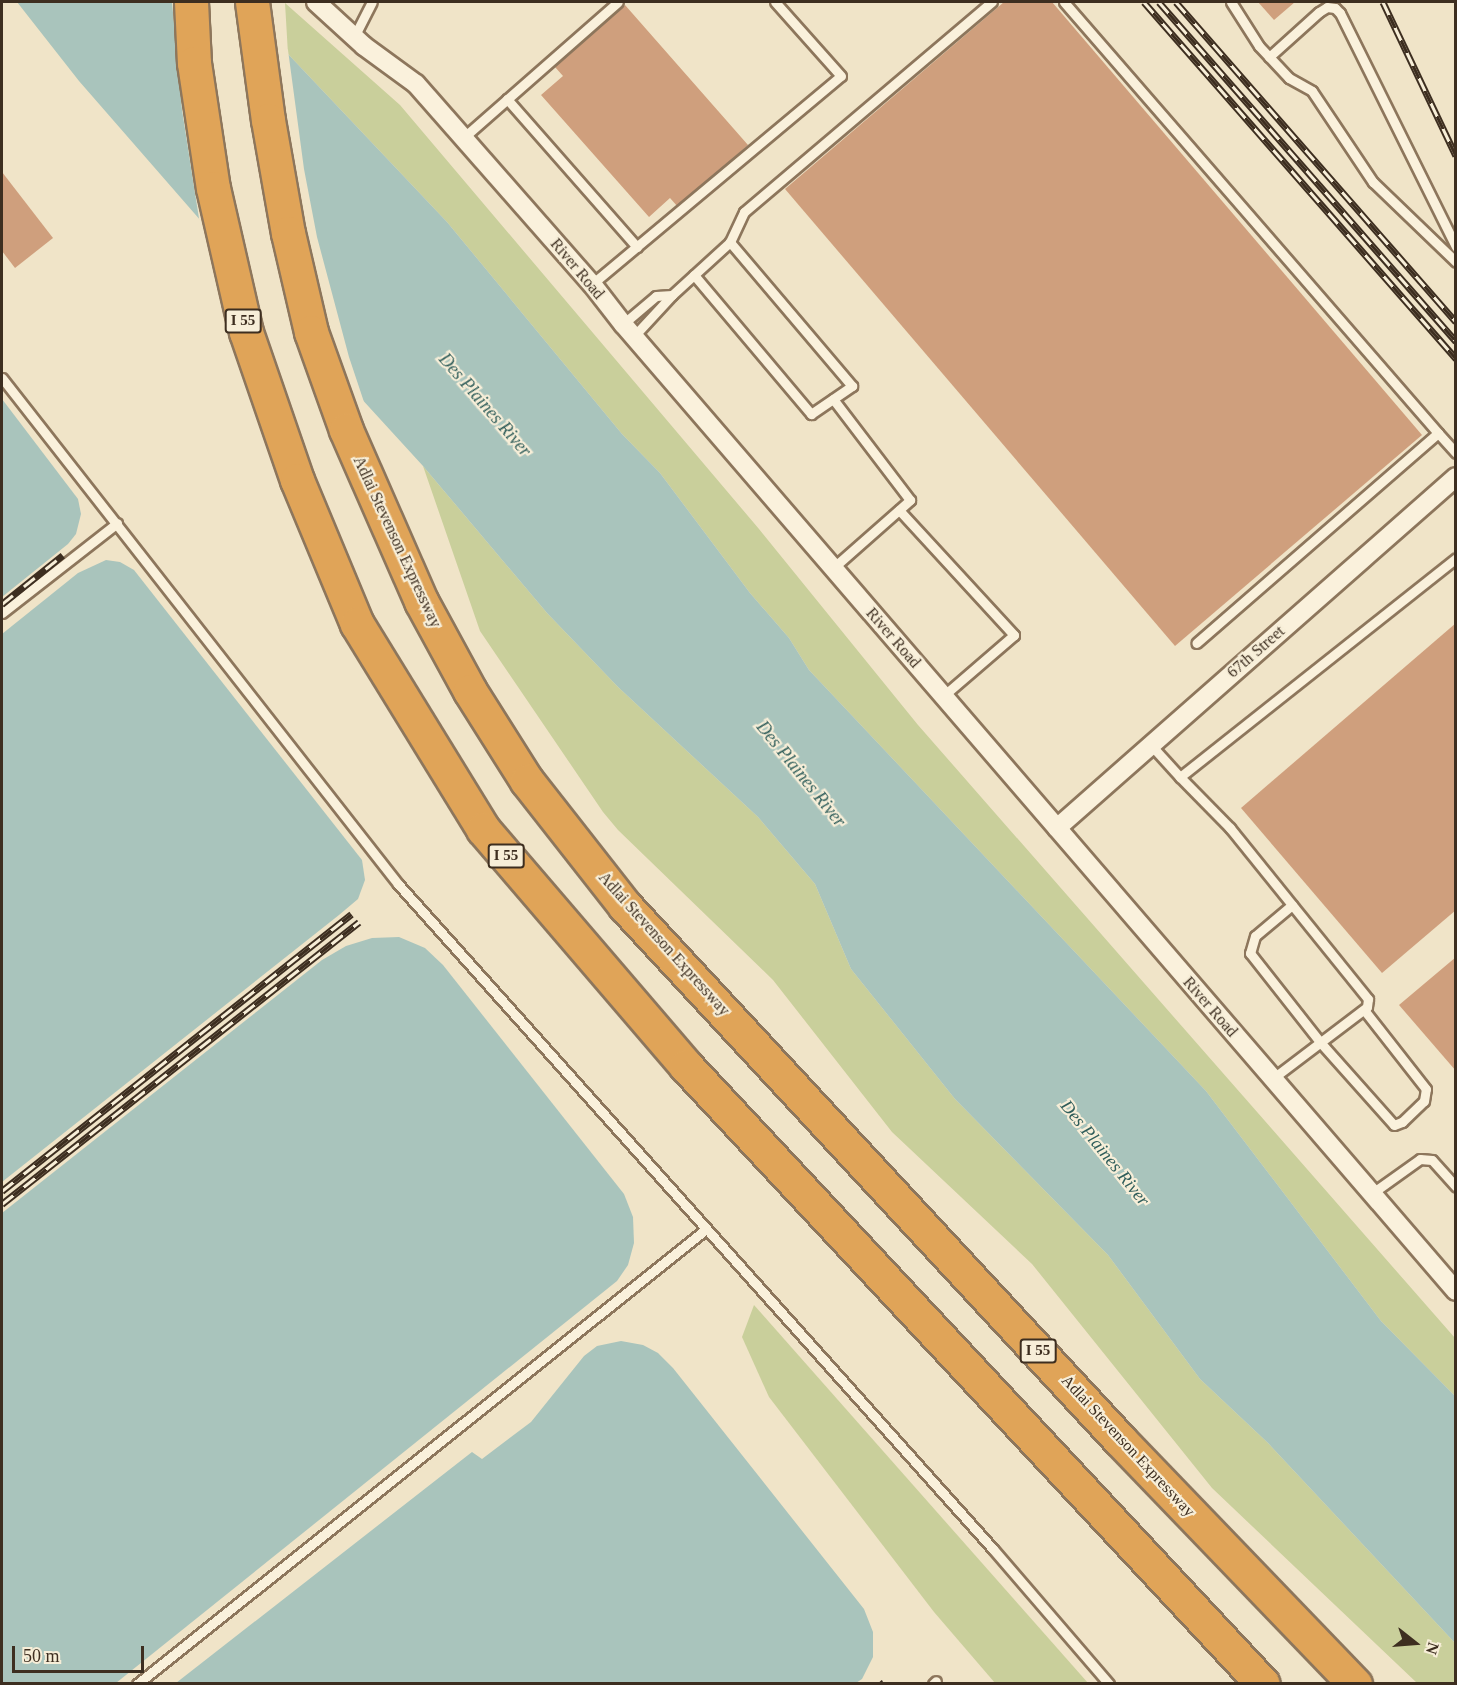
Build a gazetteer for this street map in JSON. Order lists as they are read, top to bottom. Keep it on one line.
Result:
{"streets":{"highway":["I 55","Adlai Stevenson Expressway"],"street":["River Road","67th Street"]},"crossings":[["River Road","67th Street"]],"water":["Des Plaines River"],"scale_bar":"50 m","north":"right"}
